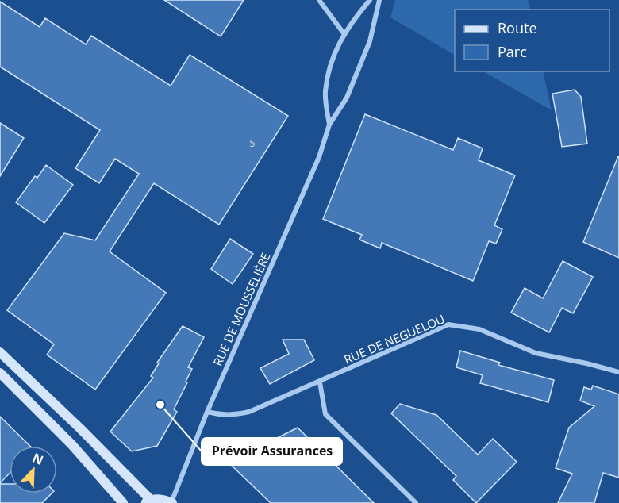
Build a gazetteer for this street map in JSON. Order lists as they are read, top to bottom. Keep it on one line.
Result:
{"streets":{"street":["RUE DE MOUSSELIÈRE","RUE DE NEGUELOU"]},"crossings":[["RUE DE MOUSSELIÈRE","RUE DE NEGUELOU"]],"places":["Prévoir Assurances"],"house_numbers":["5"],"legend":["Route","Parc"],"north":"top right"}
